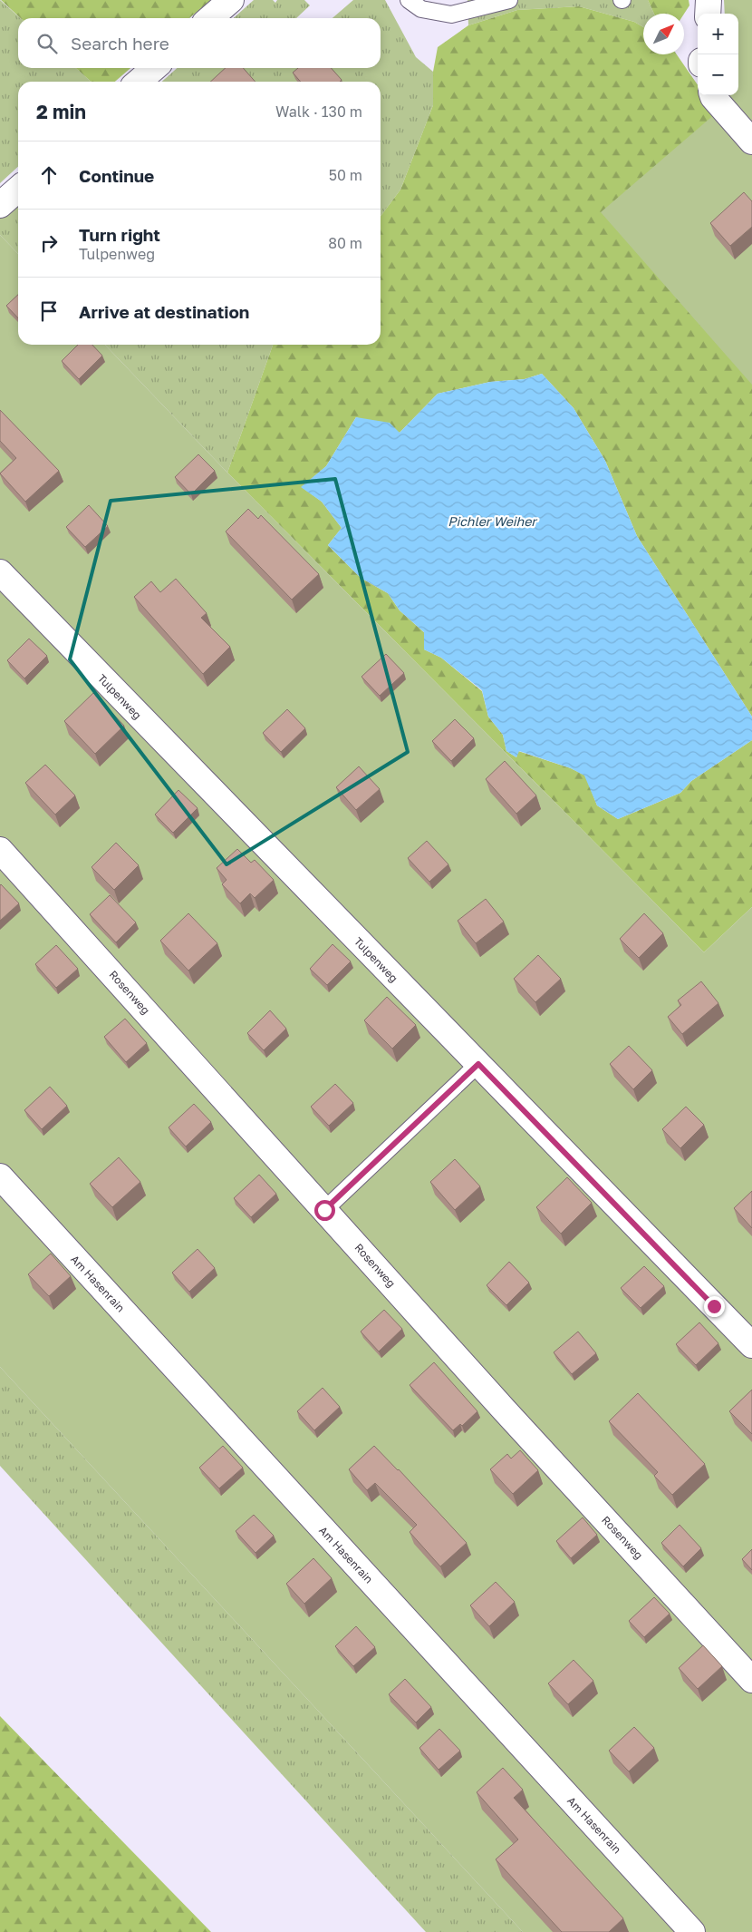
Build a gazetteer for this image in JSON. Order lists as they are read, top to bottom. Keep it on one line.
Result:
{"streets":{"street":["Tulpenweg","Rosenweg","Am Hasenrain"]},"water":["Pichler Weiher"],"north":"top right","page":{"map_buttons":["+","−"],"search":"Search here","heading":["2 min","Walk · 130 m"],"list":[["Continue","50 m"],["Turn right","Tulpenweg","80 m"],"Arrive at destination"]}}
